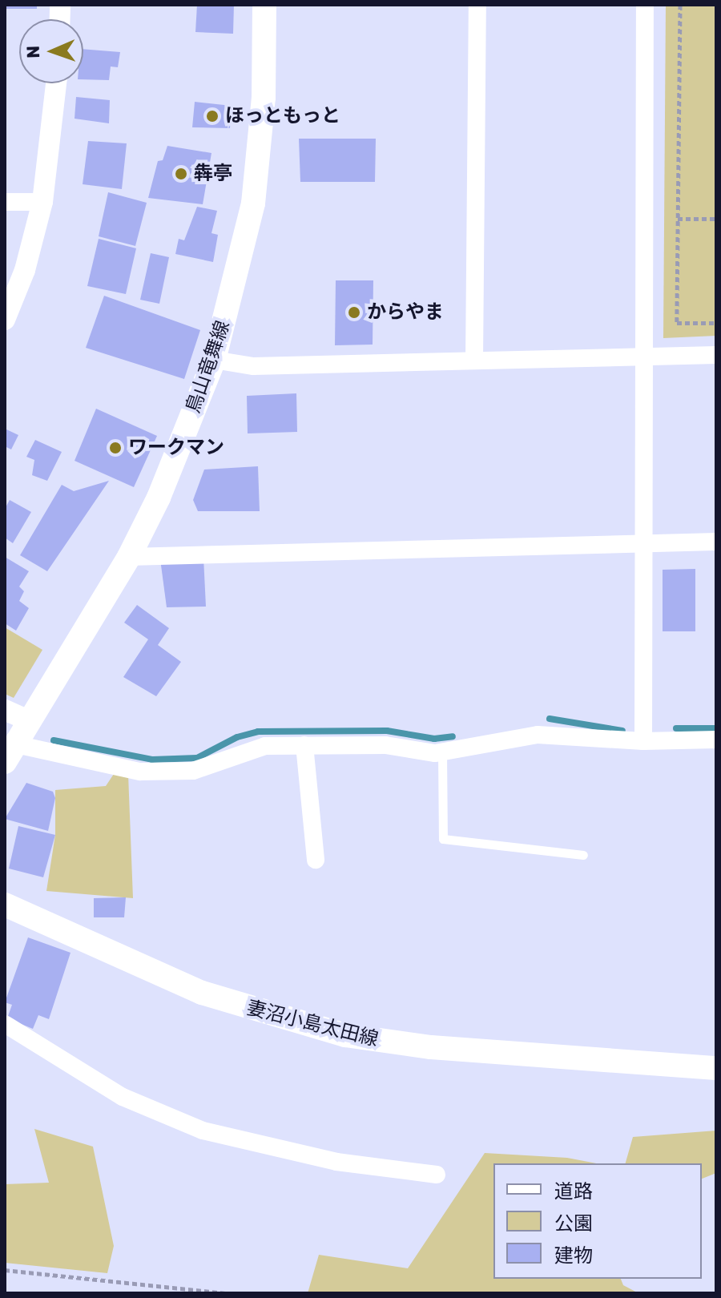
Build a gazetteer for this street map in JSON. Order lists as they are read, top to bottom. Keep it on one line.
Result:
{"streets":{"main road":["鳥山竜舞線","妻沼小島太田線"]},"places":["ほっともっと","犇亭","からやま","ワークマン"],"legend":["道路","公園","建物"],"north":"left"}
